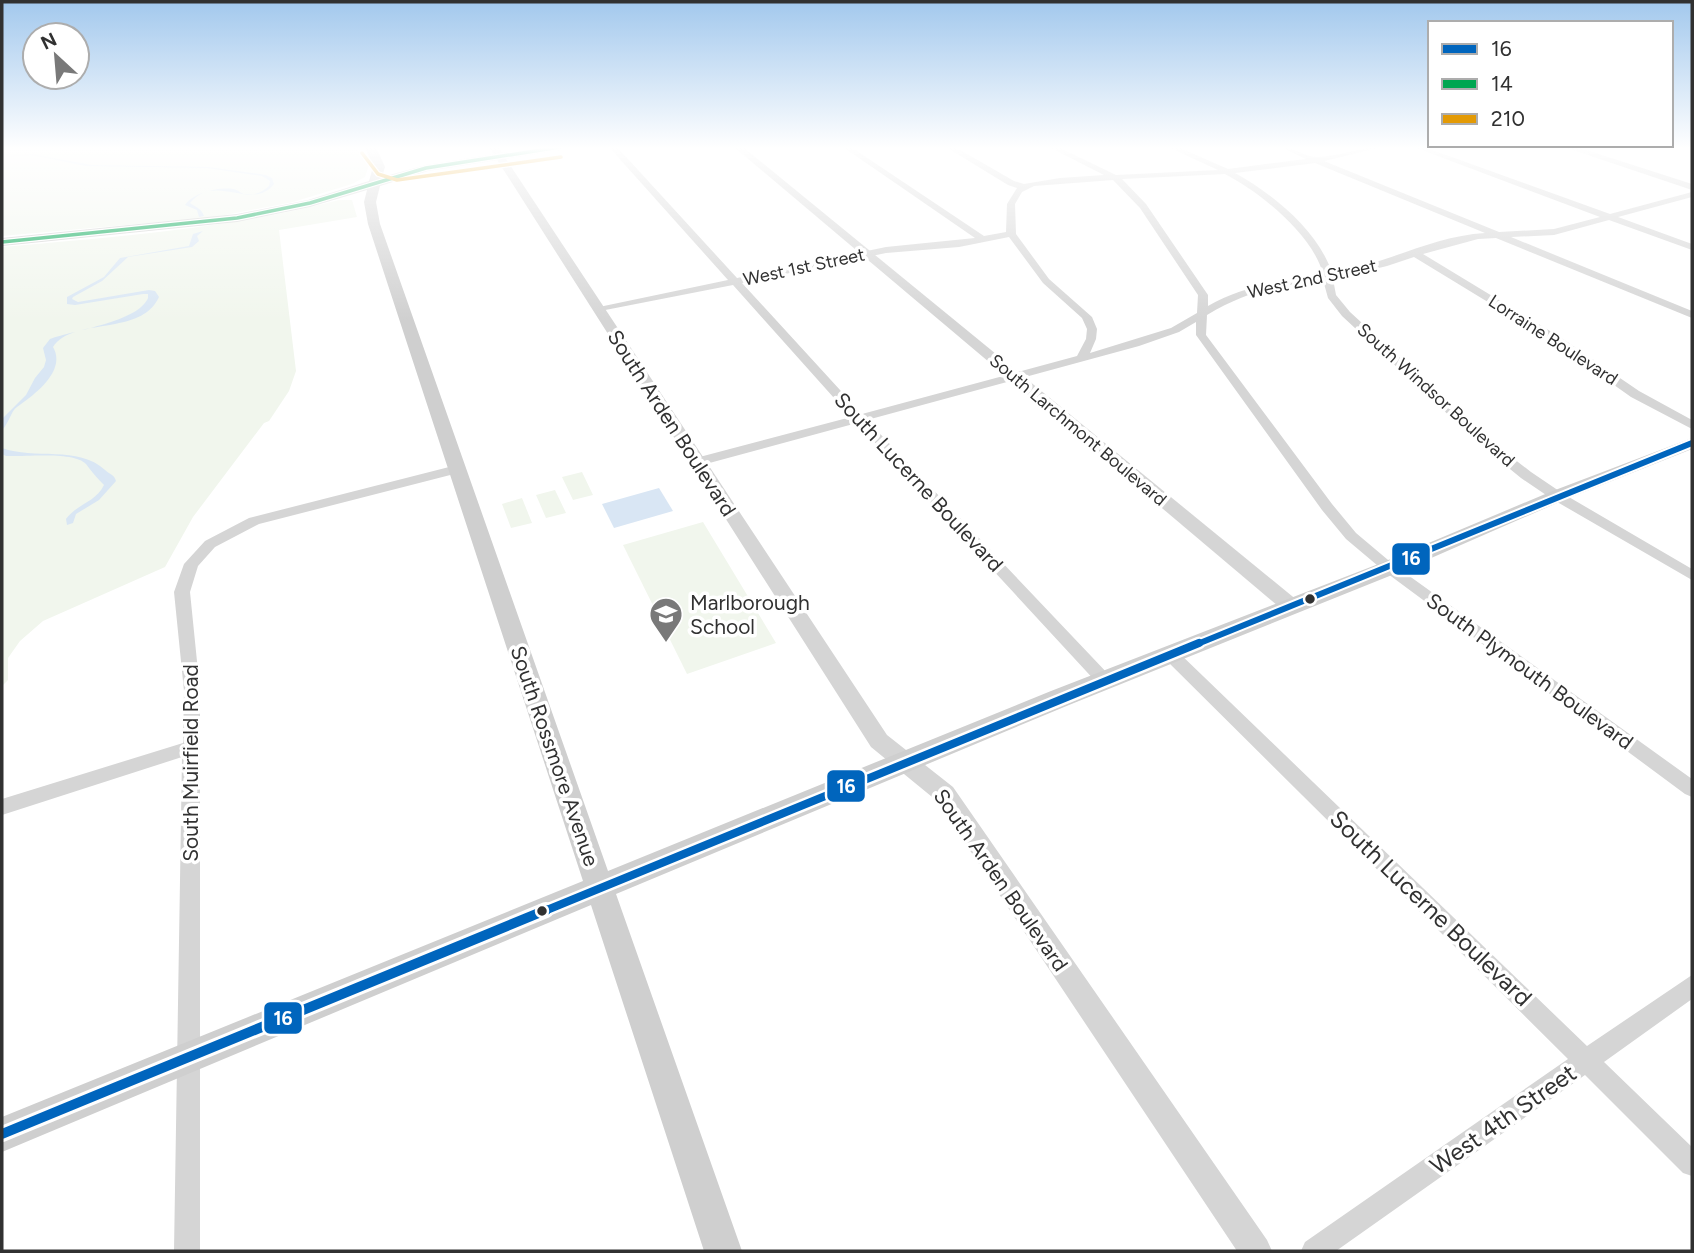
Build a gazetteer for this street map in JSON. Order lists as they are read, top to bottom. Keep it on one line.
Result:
{"streets":{"main road":["South Rossmore Avenue"],"street":["West 1st Street","West 2nd Street","Lorraine Boulevard","South Windsor Boulevard","South Arden Boulevard","South Larchmont Boulevard","South Lucerne Boulevard","South Plymouth Boulevard","South Muirfield Road","West 4th Street"]},"crossings":[["West 1st Street","South Arden Boulevard"],["West 1st Street","South Larchmont Boulevard"],["West 1st Street","South Lucerne Boulevard"],["West 2nd Street","Lorraine Boulevard"],["West 2nd Street","South Windsor Boulevard"],["West 2nd Street","South Arden Boulevard"],["West 2nd Street","South Larchmont Boulevard"],["West 2nd Street","South Lucerne Boulevard"],["West 2nd Street","South Plymouth Boulevard"],["South Lucerne Boulevard","West 4th Street"],["South Rossmore Avenue","South Muirfield Road"]],"places":{"school or university":["Marlborough School"]},"lines":["transit line 14","transit line 16"],"legend":["16","14","210"],"north":"top left"}
